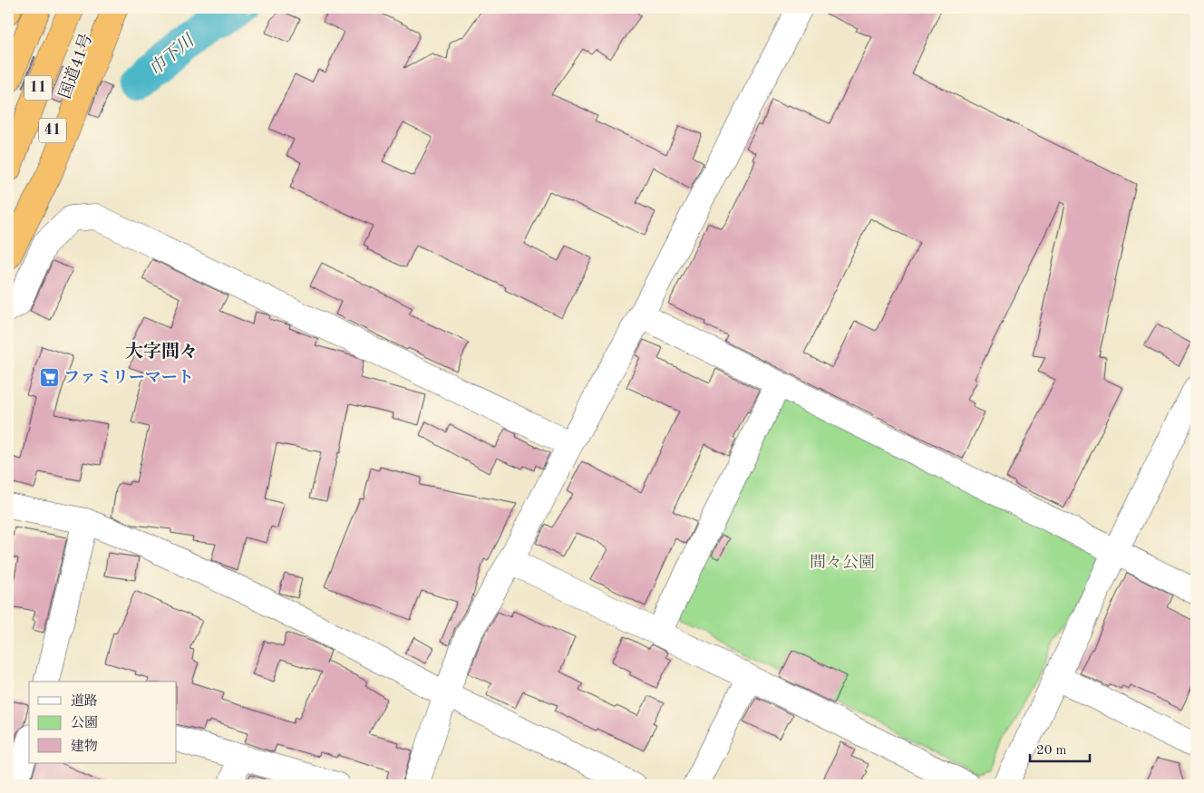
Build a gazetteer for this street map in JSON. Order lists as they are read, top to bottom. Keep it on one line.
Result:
{"streets":{"highway":["国道41号","11","41"]},"districts":["大字間々"],"water":["巾下川"],"parks":["間々公園"],"places":{"supermarket":["ファミリーマート"]},"legend":["道路","公園","建物"],"scale_bar":"20 m"}
